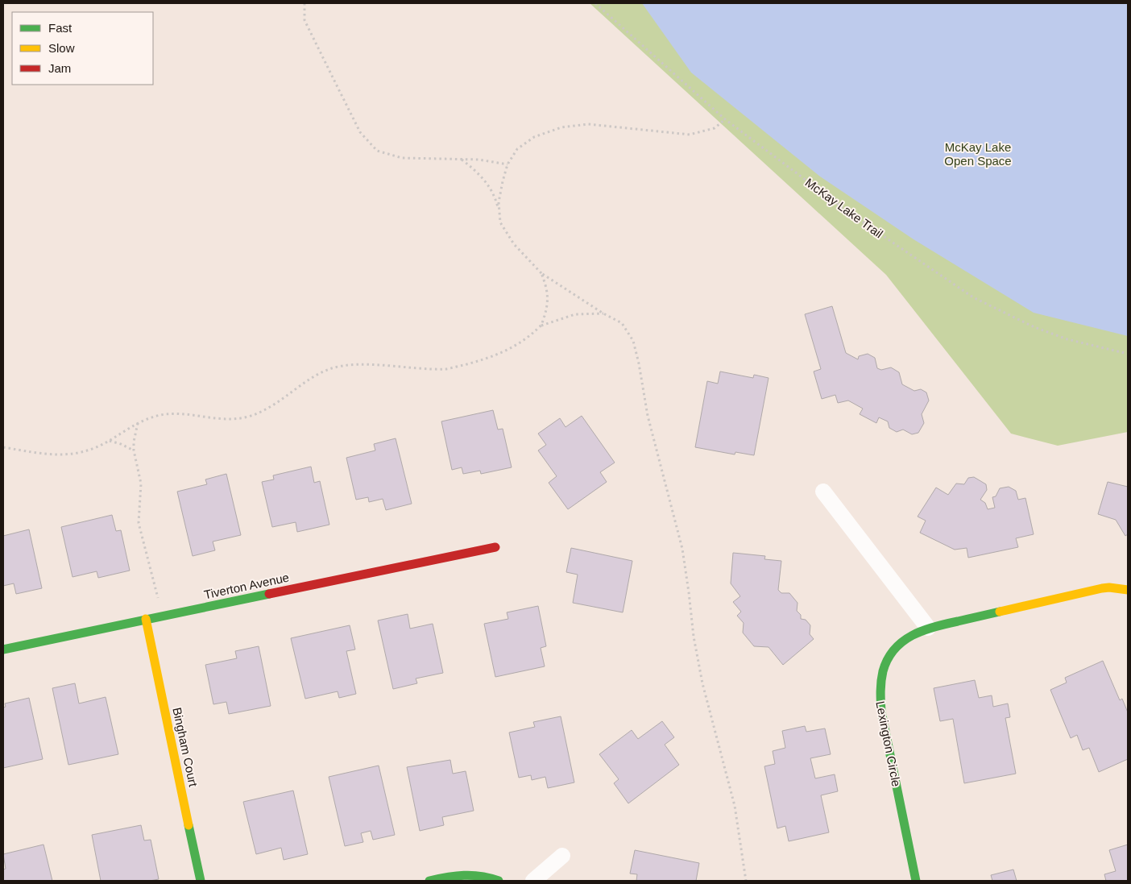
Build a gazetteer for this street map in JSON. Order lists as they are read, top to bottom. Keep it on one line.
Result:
{"streets":{"street":["Tiverton Avenue","Lexington Circle","Bingham Court"],"path":["McKay Lake Trail"]},"crossings":[["Tiverton Avenue","Bingham Court"]],"parks":["McKay Lake Open Space"],"legend":["Fast","Slow","Jam"]}
